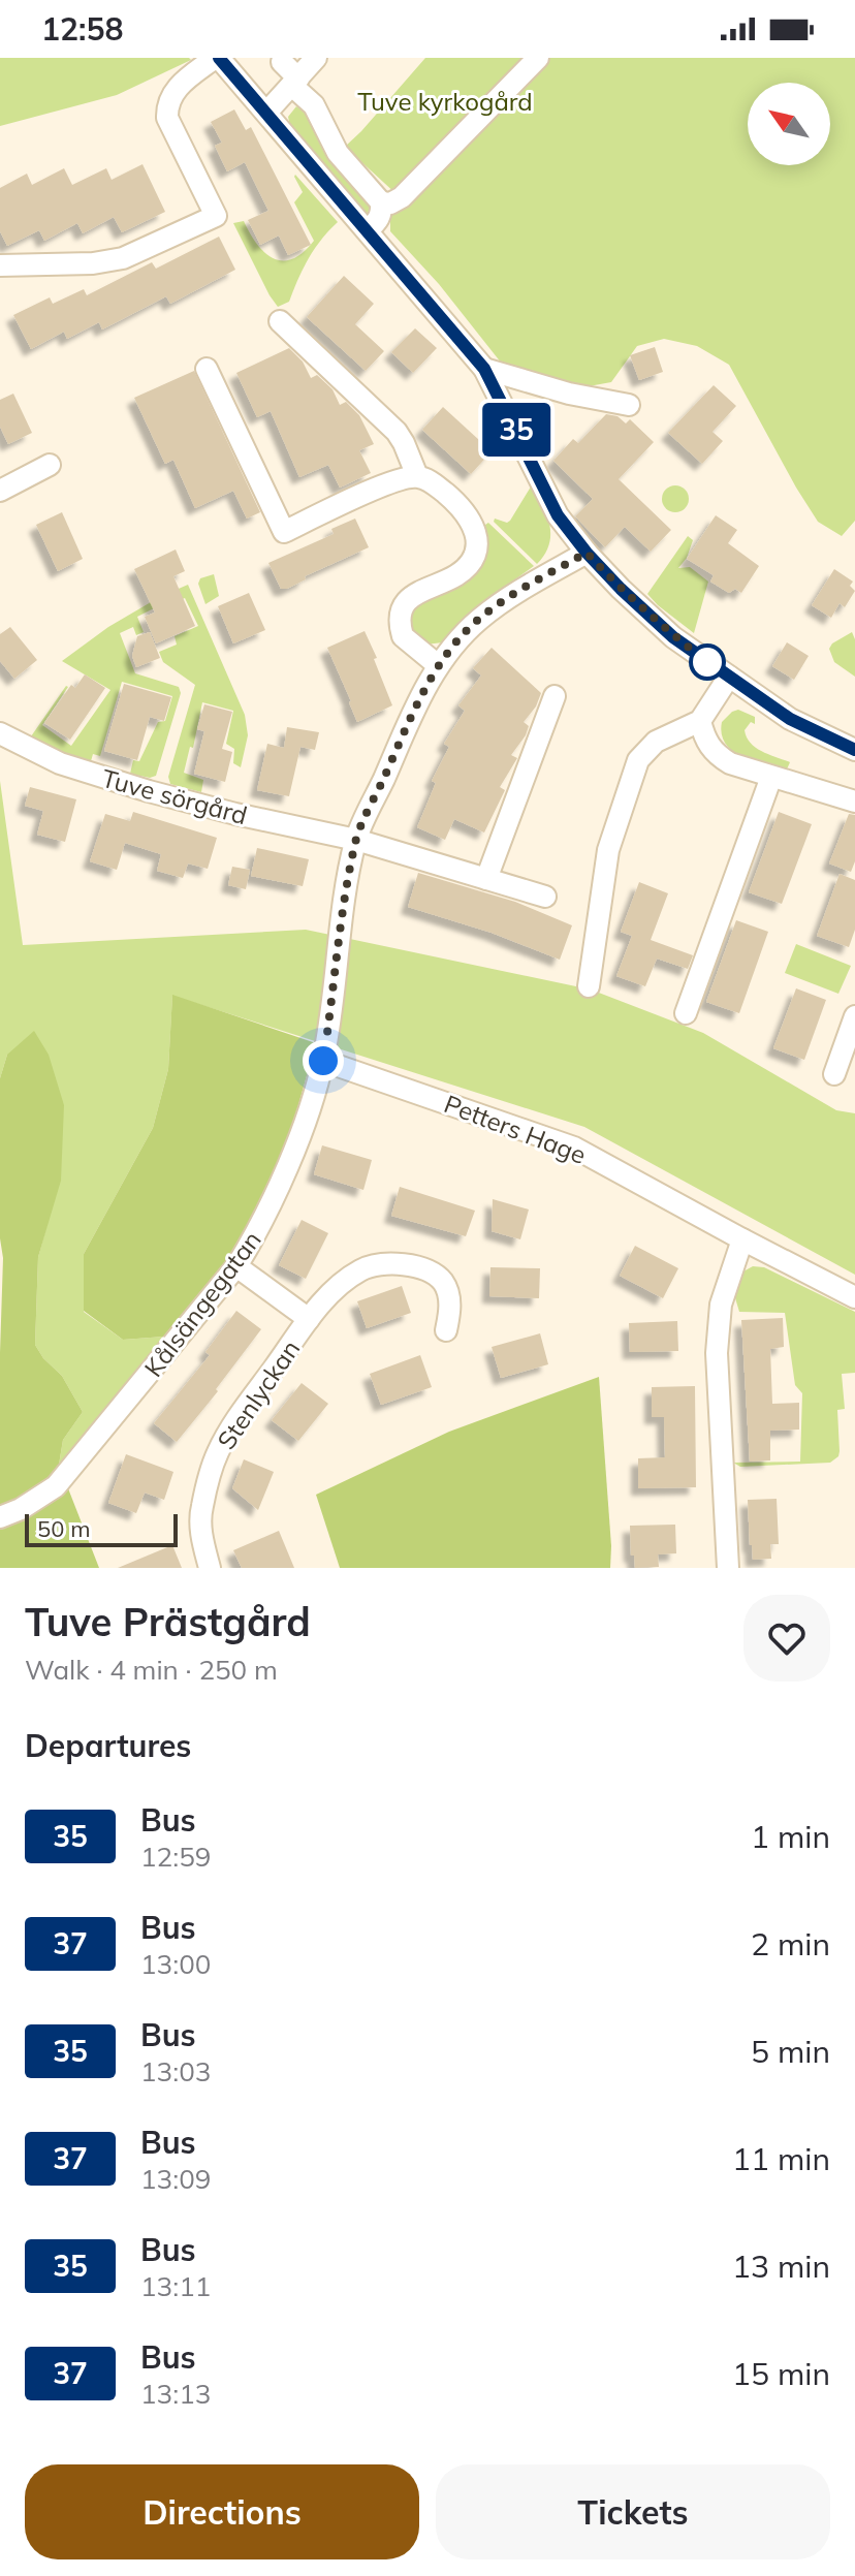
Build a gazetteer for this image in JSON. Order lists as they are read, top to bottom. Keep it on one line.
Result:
{"streets":{"street":["Tuve sörgård","Petters Hage","Kålsängegatan","Stenlyckan"]},"crossings":[["Tuve sörgård","Kålsängegatan"],["Petters Hage","Kålsängegatan"],["Kålsängegatan","Stenlyckan"]],"parks":["Tuve kyrkogård"],"lines":["bus line 35"],"scale_bar":"50 m","north":"top left","page":{"status":"12:58","on_map":"35","scale":"50 m","heading":[["Tuve Prästgård","Walk · 4 min · 250 m"],"Departures"],"list":[{"mark":"35","name":"Bus","note":"12:59","value":"1 min"},{"mark":"37","name":"Bus","note":"13:00","value":"2 min"},{"mark":"35","name":"Bus","note":"13:03","value":"5 min"},{"mark":"37","name":"Bus","note":"13:09","value":"11 min"},{"mark":"35","name":"Bus","note":"13:11","value":"13 min"},{"mark":"37","name":"Bus","note":"13:13","value":"15 min"}],"buttons":["Directions","Tickets"]}}
